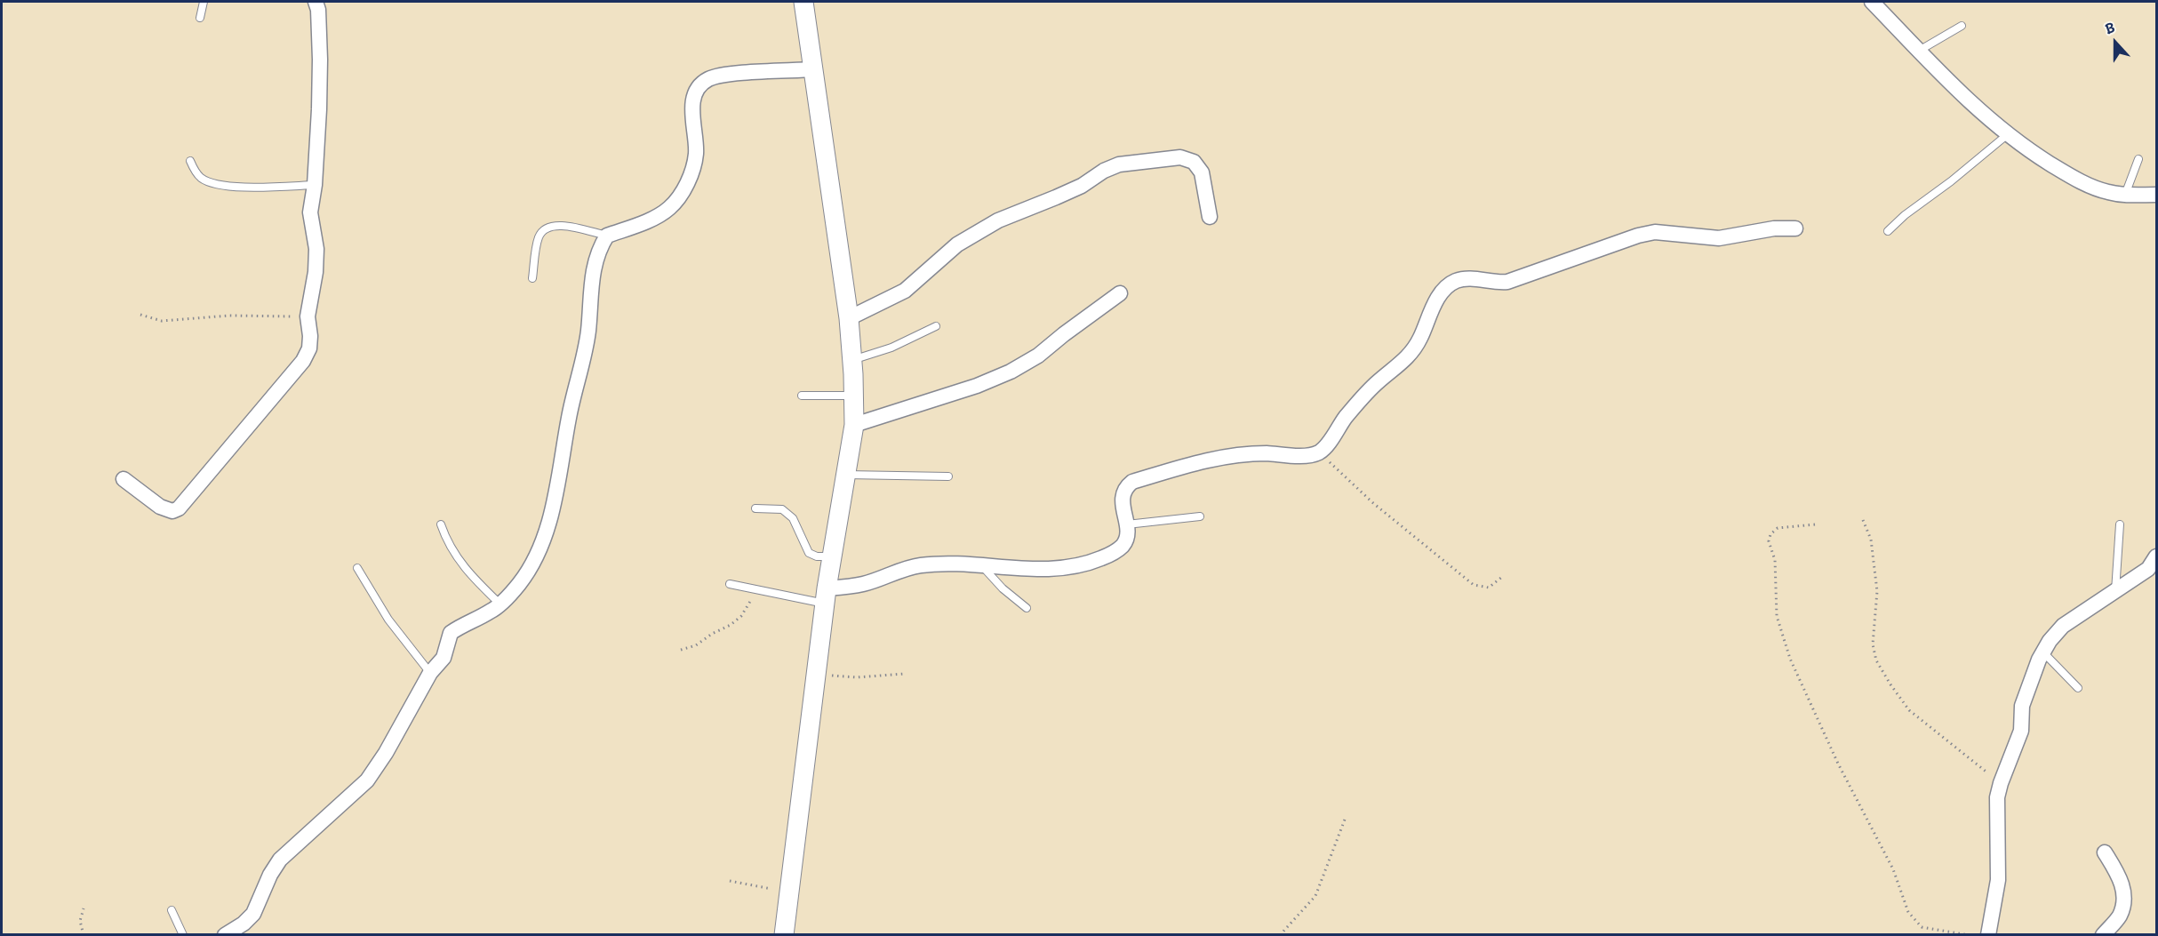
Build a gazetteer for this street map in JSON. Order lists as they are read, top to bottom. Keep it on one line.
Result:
{"north":"top"}
